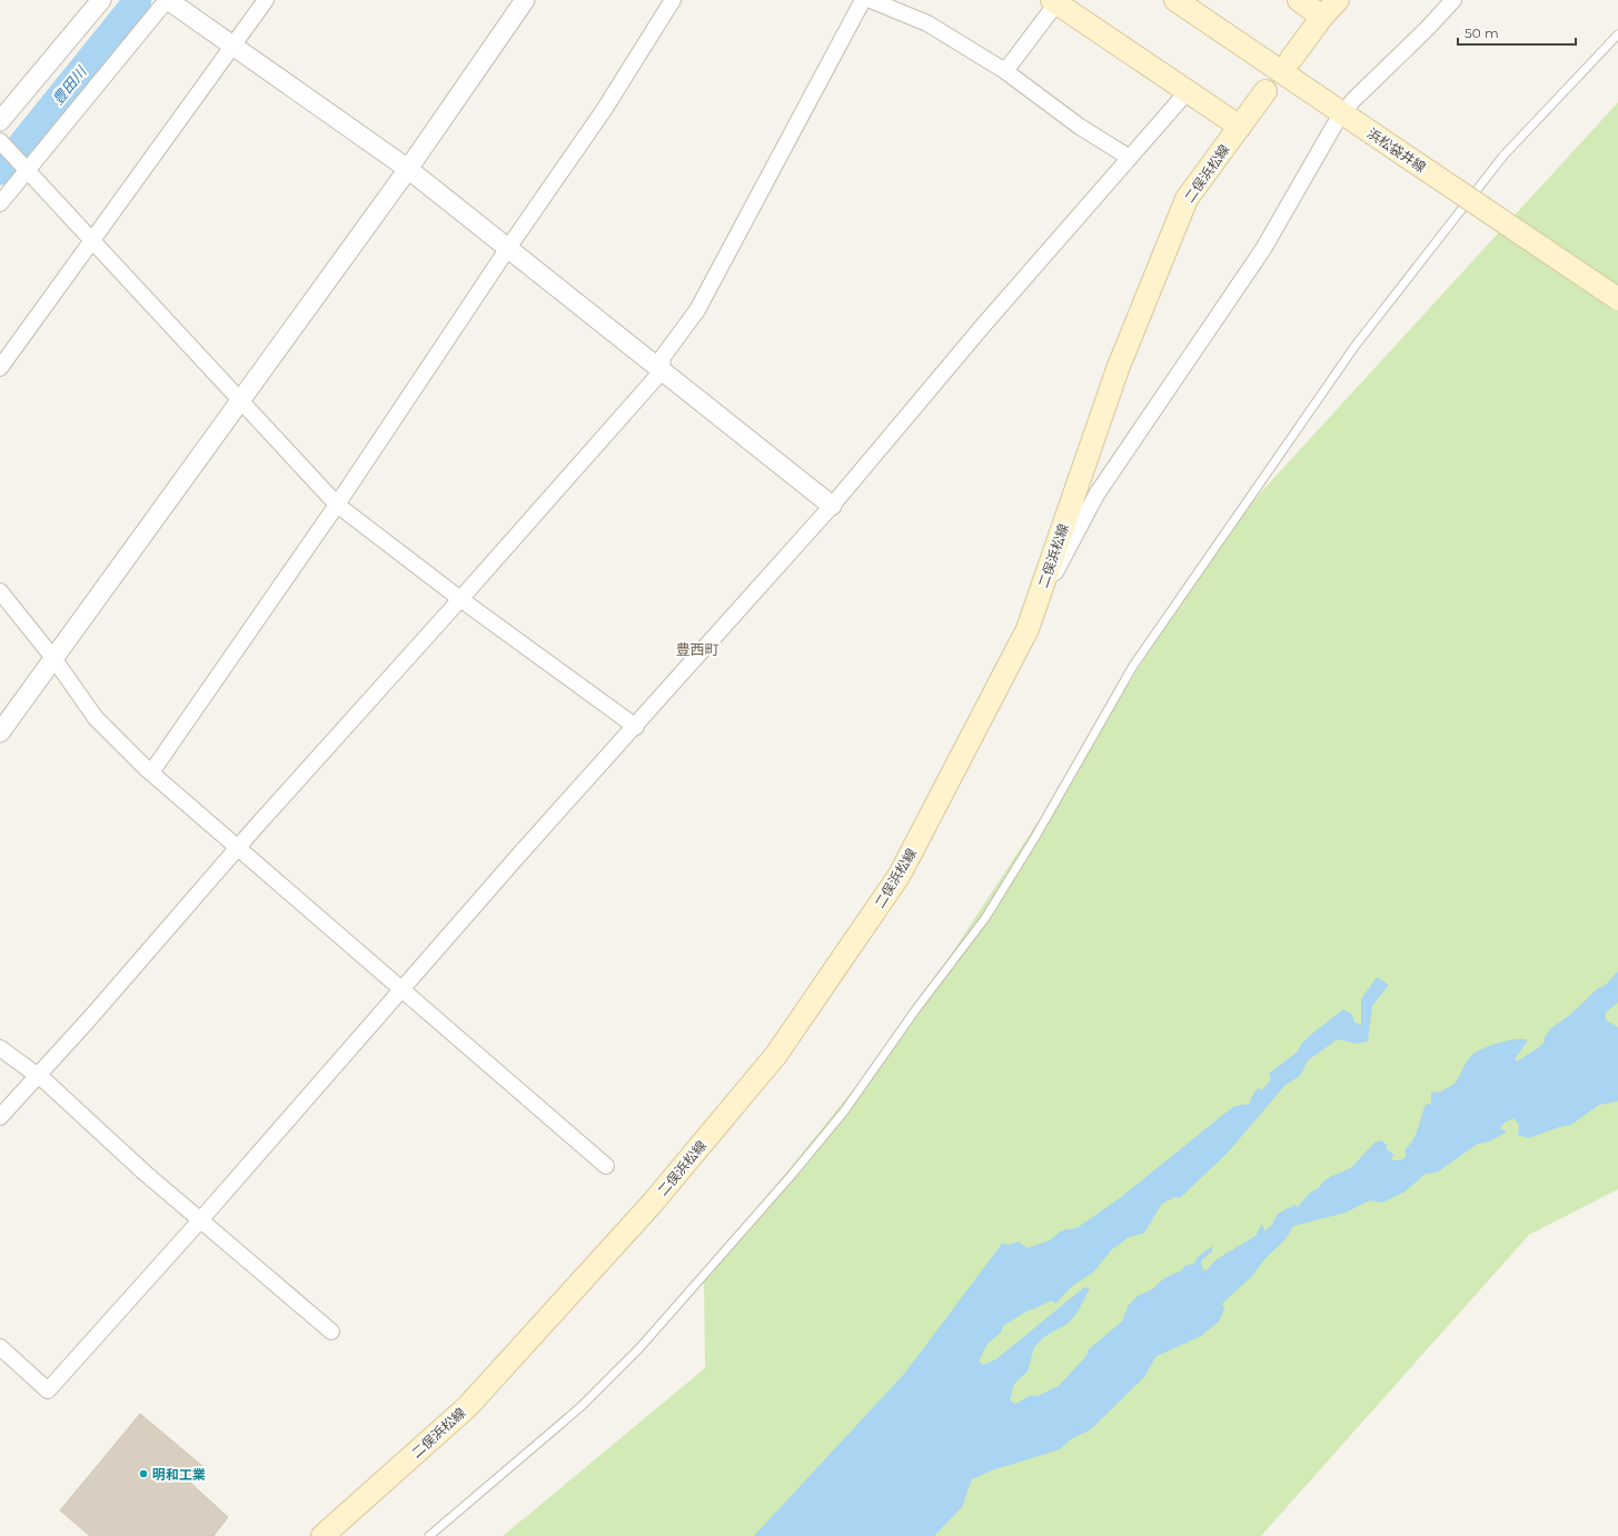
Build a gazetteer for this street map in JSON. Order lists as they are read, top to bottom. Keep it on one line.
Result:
{"streets":{"main road":["浜松袋井線","二俣浜松線"]},"districts":["豊西町"],"water":["豊田川"],"places":["明和工業"],"scale_bar":"50 m"}
